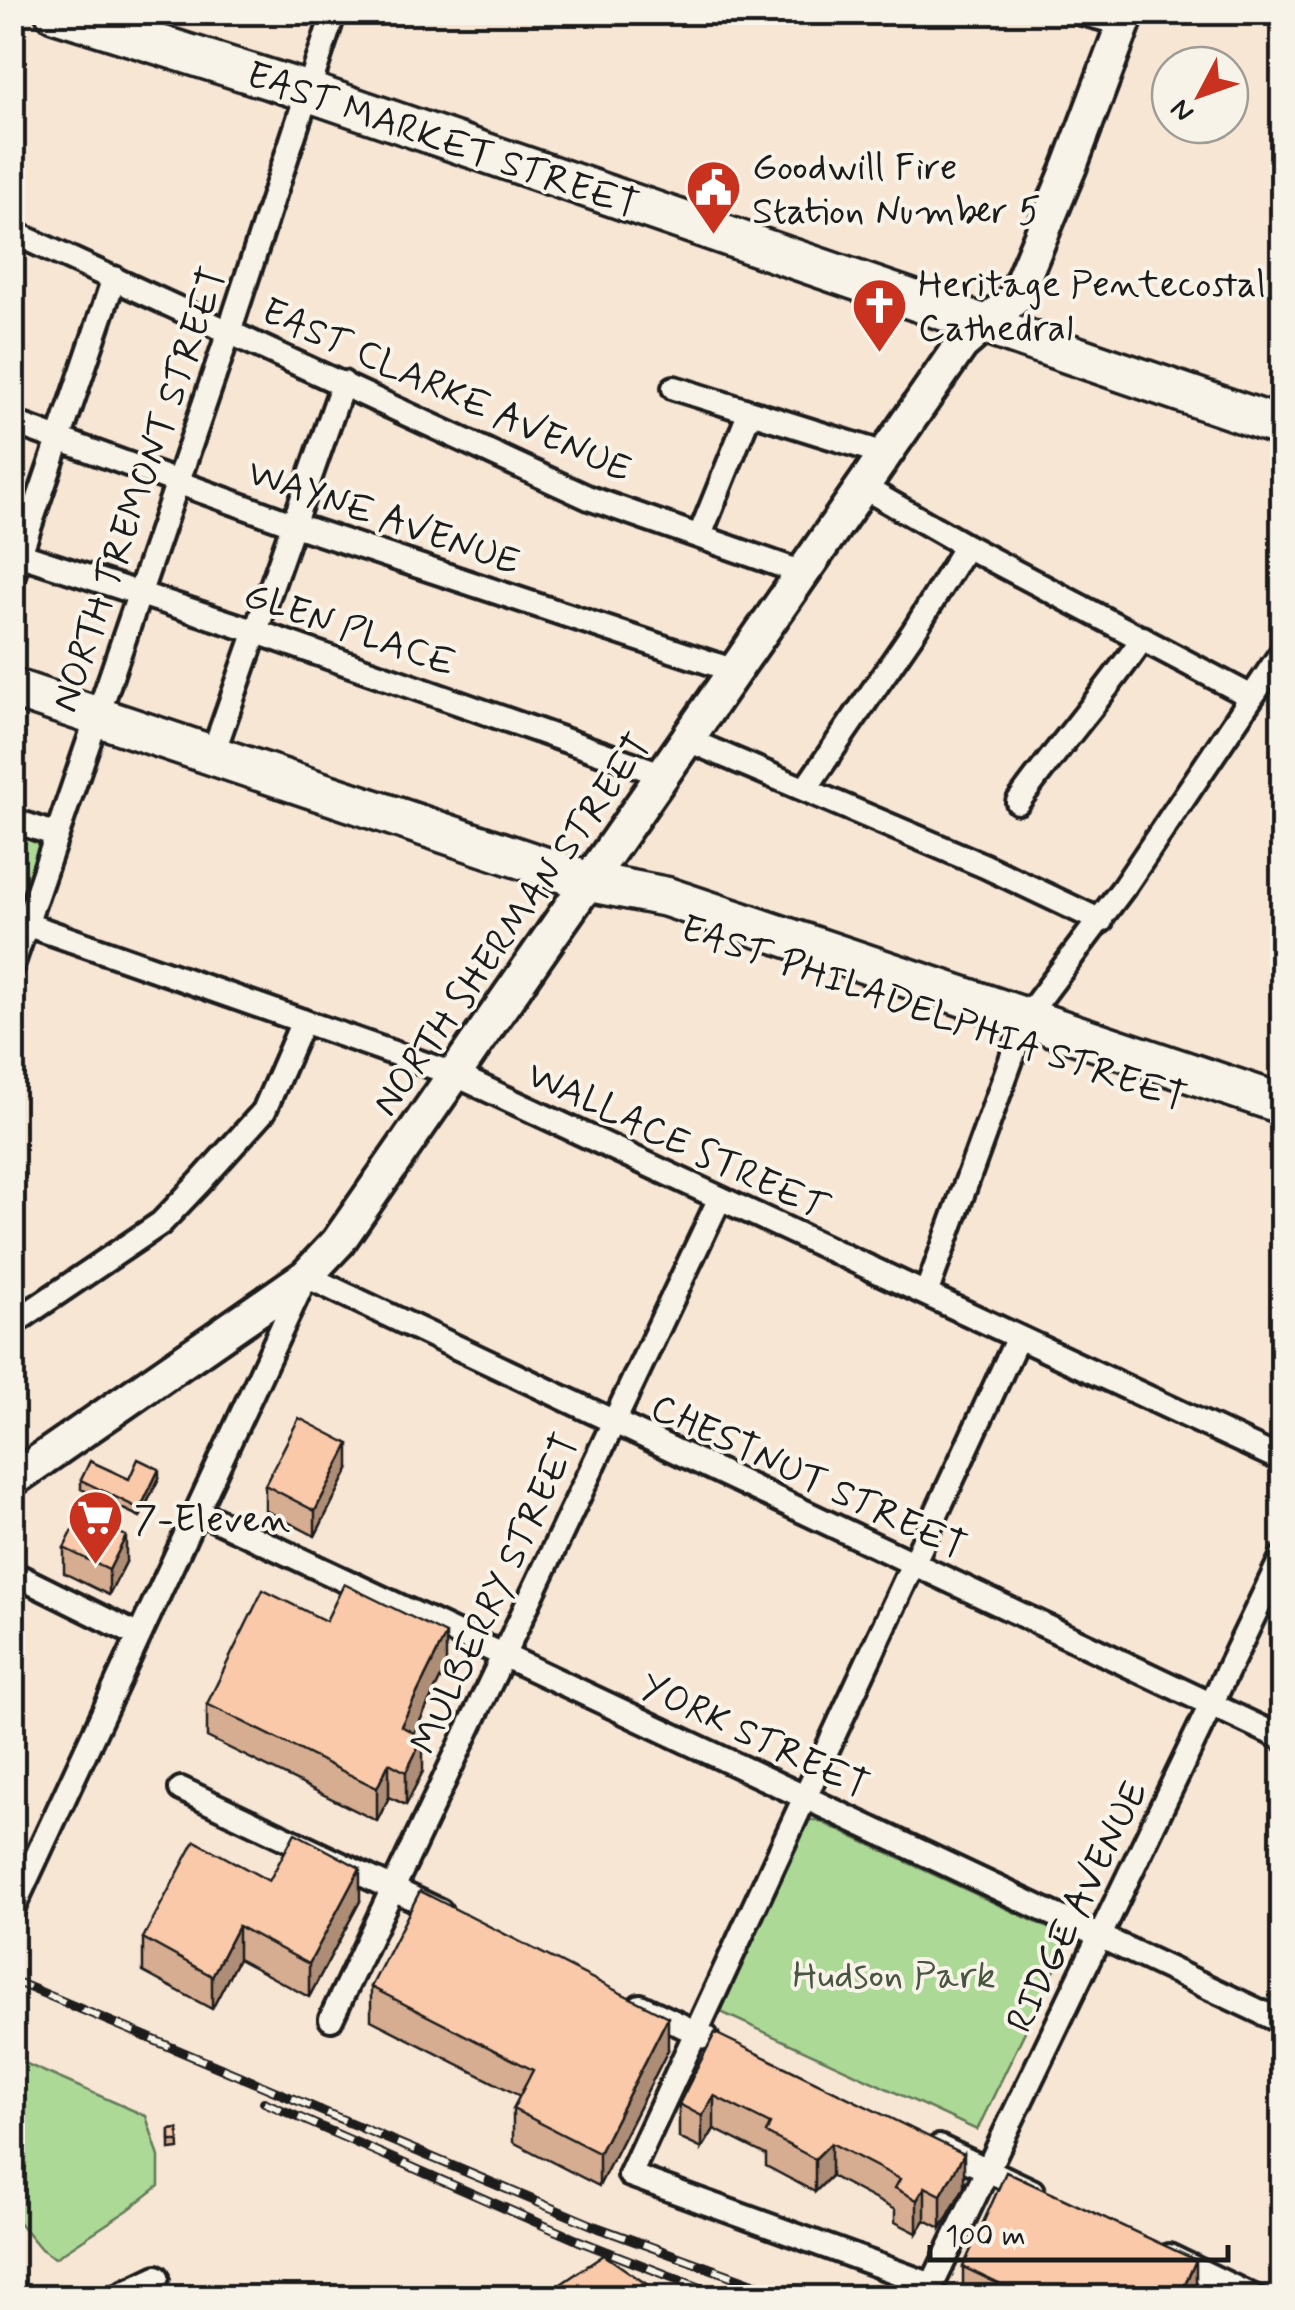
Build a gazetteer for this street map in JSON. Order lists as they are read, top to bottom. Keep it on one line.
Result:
{"streets":{"main road":["EAST MARKET STREET","NORTH SHERMAN STREET","EAST PHILADELPHIA STREET"],"street":["EAST CLARKE AVENUE","NORTH TREMONT STREET","WAYNE AVENUE","GLEN PLACE","WALLACE STREET","CHESTNUT STREET","MULBERRY STREET","YORK STREET","RIDGE AVENUE"]},"crossings":[["EAST MARKET STREET","NORTH TREMONT STREET"],["EAST MARKET STREET","NORTH SHERMAN STREET"],["EAST CLARKE AVENUE","NORTH TREMONT STREET"],["EAST CLARKE AVENUE","NORTH SHERMAN STREET"],["NORTH TREMONT STREET","WAYNE AVENUE"],["NORTH TREMONT STREET","GLEN PLACE"],["NORTH TREMONT STREET","EAST PHILADELPHIA STREET"],["NORTH TREMONT STREET","WALLACE STREET"],["WAYNE AVENUE","NORTH SHERMAN STREET"],["GLEN PLACE","NORTH SHERMAN STREET"],["NORTH SHERMAN STREET","EAST PHILADELPHIA STREET"],["NORTH SHERMAN STREET","WALLACE STREET"],["NORTH SHERMAN STREET","CHESTNUT STREET"],["WALLACE STREET","MULBERRY STREET"],["CHESTNUT STREET","MULBERRY STREET"],["CHESTNUT STREET","RIDGE AVENUE"],["MULBERRY STREET","YORK STREET"],["YORK STREET","RIDGE AVENUE"]],"parks":["Hudson Park"],"places":{"public building":["Goodwill Fire Station Number 5"],"church":["Heritage Pentecostal Cathedral"],"supermarket":["7-Eleven"]},"scale_bar":"100 m","north":"bottom left"}
